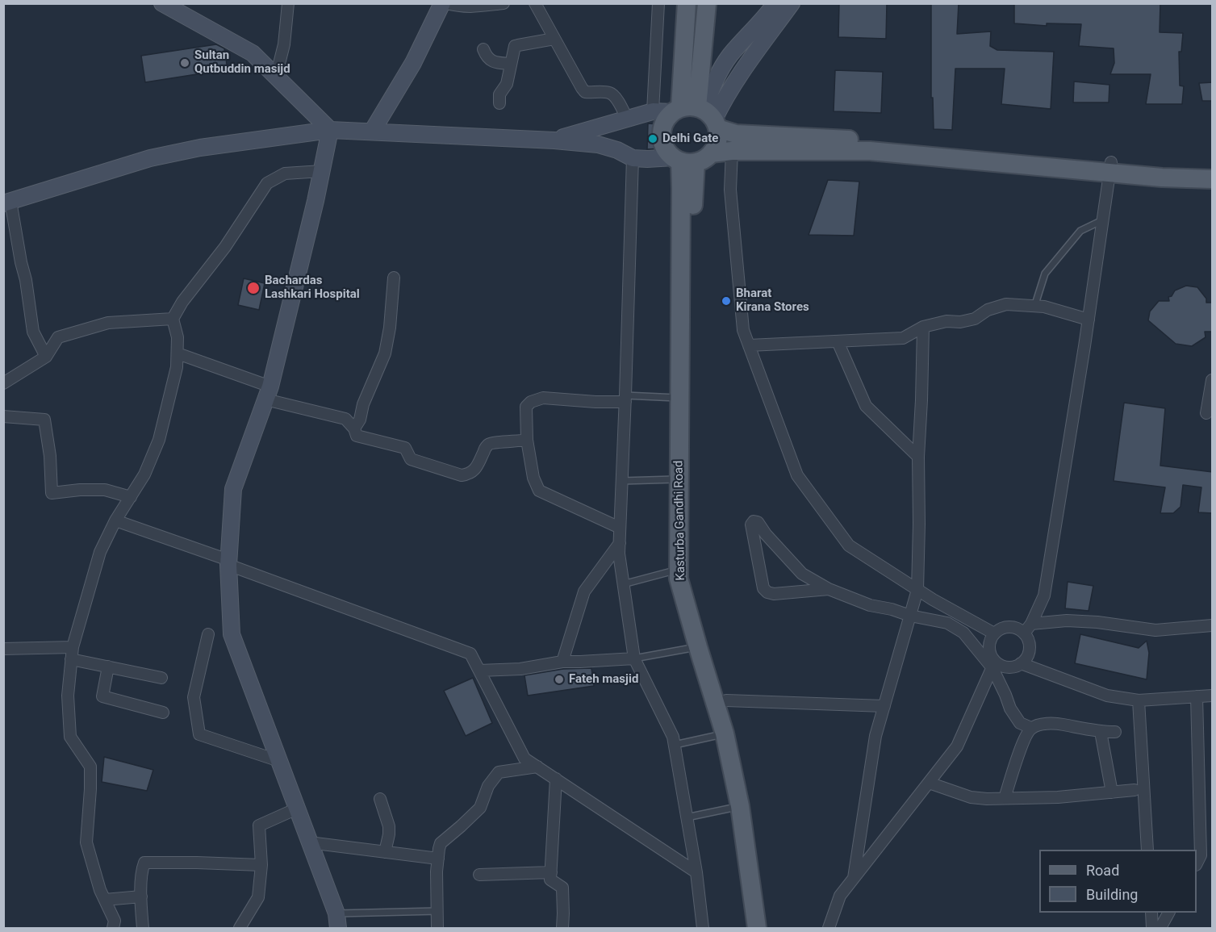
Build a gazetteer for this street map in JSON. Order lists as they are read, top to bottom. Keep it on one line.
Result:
{"streets":{"main road":["Kasturba Gandhi Road"]},"places":["Sultan Qutbuddin masijd","Delhi Gate","Bachardas Lashkari Hospital","Bharat Kirana Stores","Fateh masjid"],"legend":["Road","Building"]}
